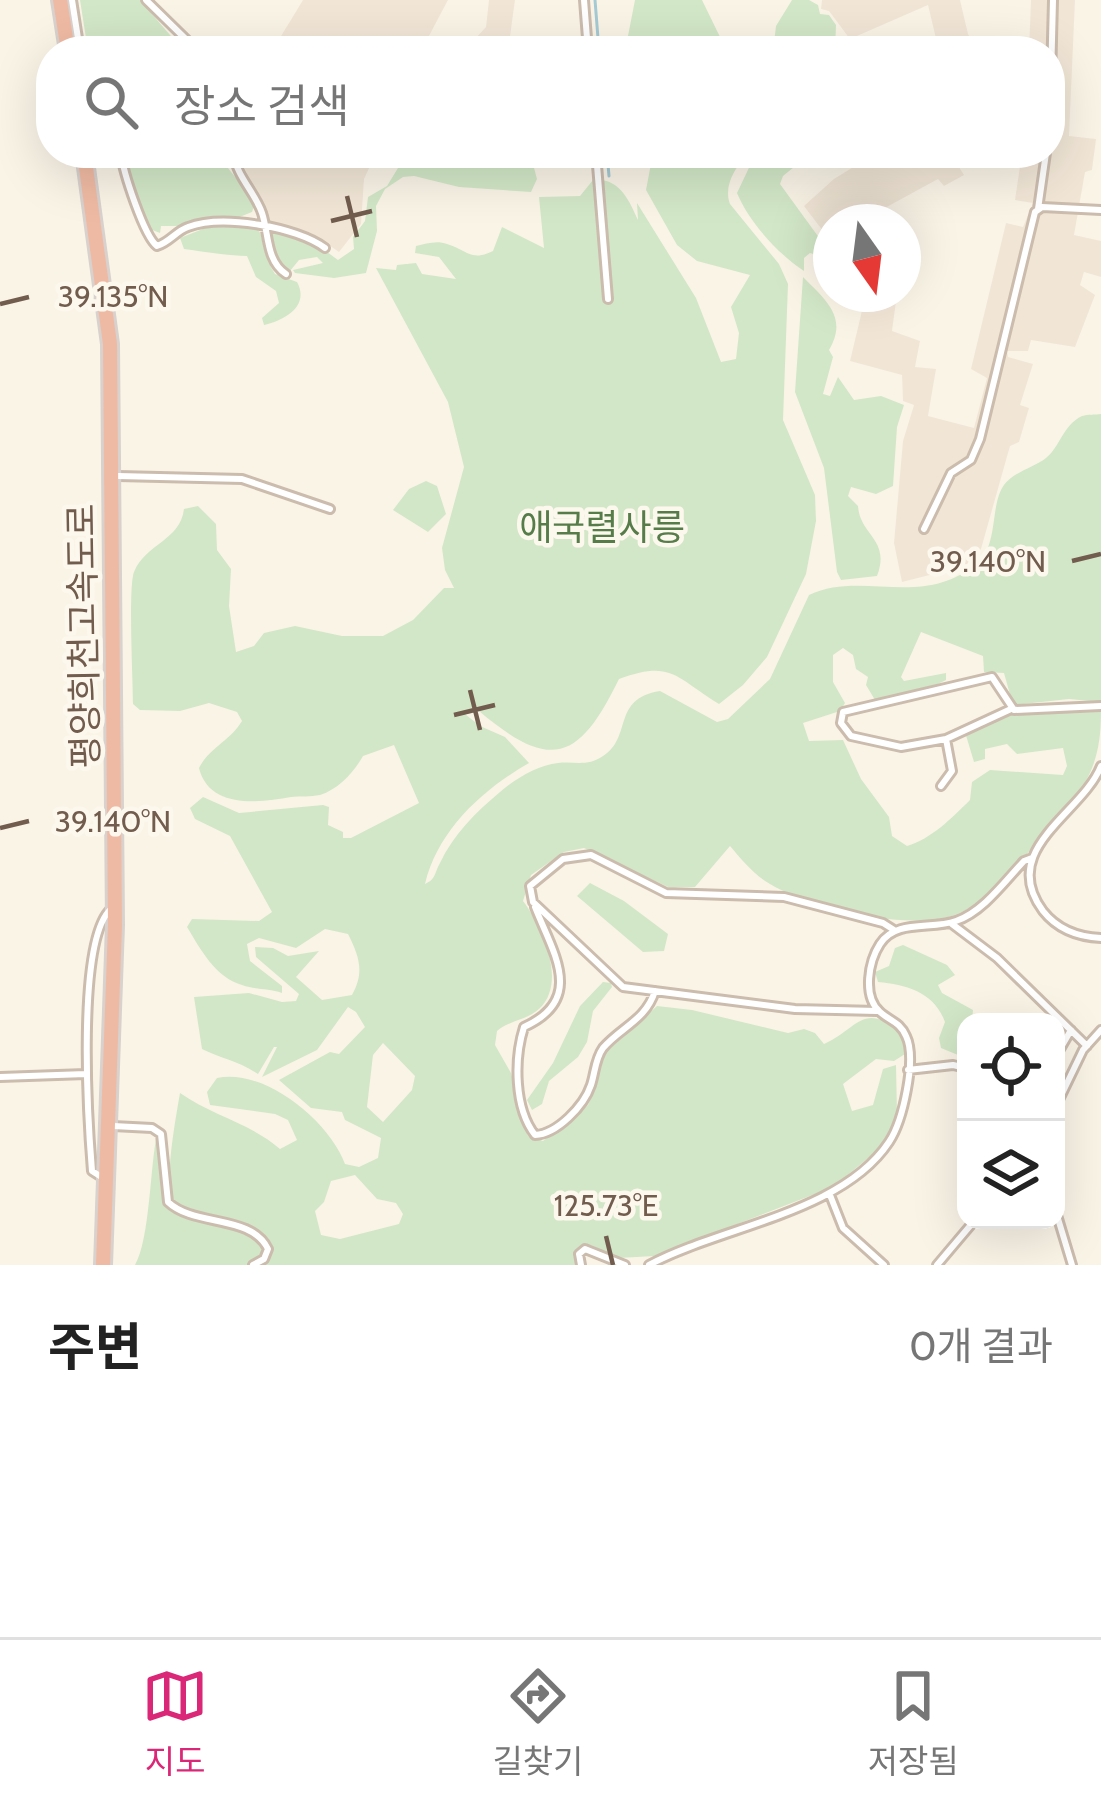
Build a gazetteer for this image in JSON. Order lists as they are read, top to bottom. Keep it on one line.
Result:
{"streets":{"highway":["평양희천고속도로"]},"parks":["애국렬사릉"],"north":"bottom","page":{"search":"장소 검색","heading":["주변","0개 결과"],"nav":["지도","길찾기","저장됨"]},"coordinates":["39.135°N","39.140°N","125.73°E"]}
